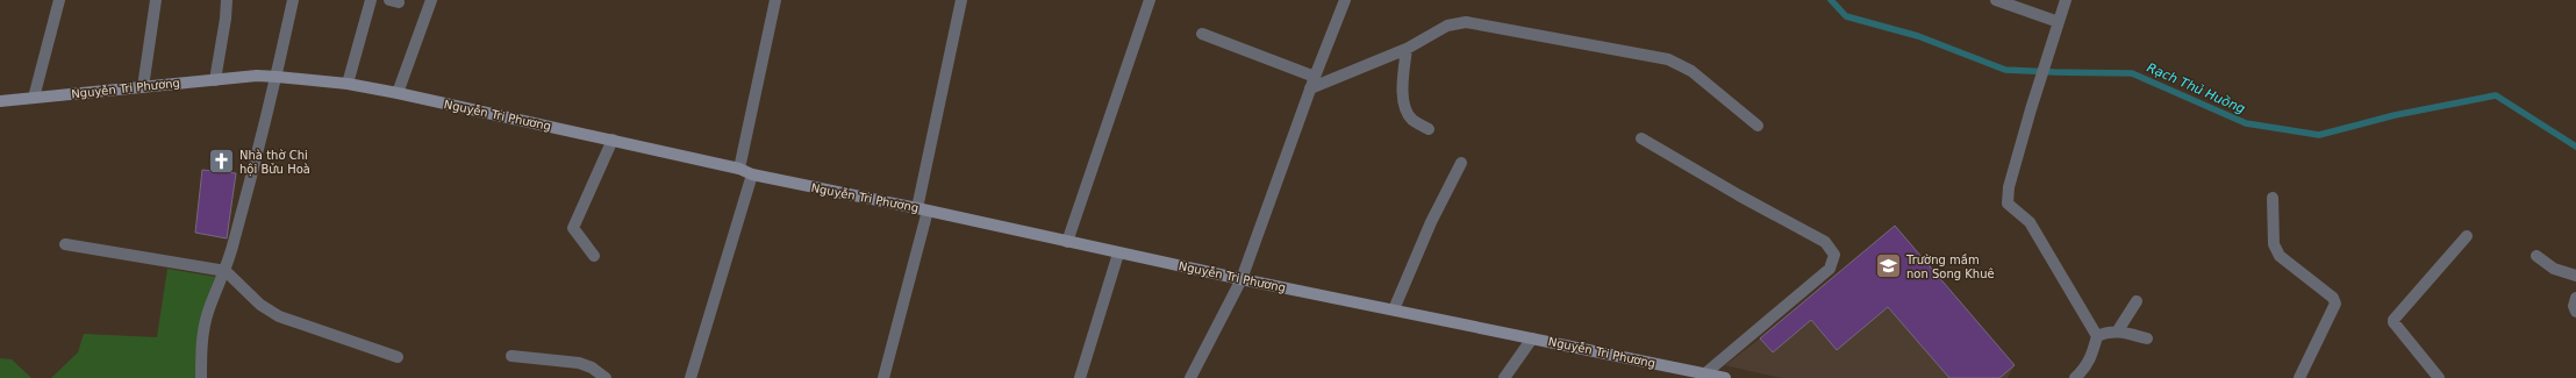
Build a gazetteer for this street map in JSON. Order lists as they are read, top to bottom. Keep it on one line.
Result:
{"streets":{"main road":["Nguyễn Tri Phương"]},"water":["Rạch Thủ Huồng"],"places":{"church":["Nhà thờ Chi hội Bửu Hoà"],"school or university":["Trường mầm non Song Khuê"]}}
